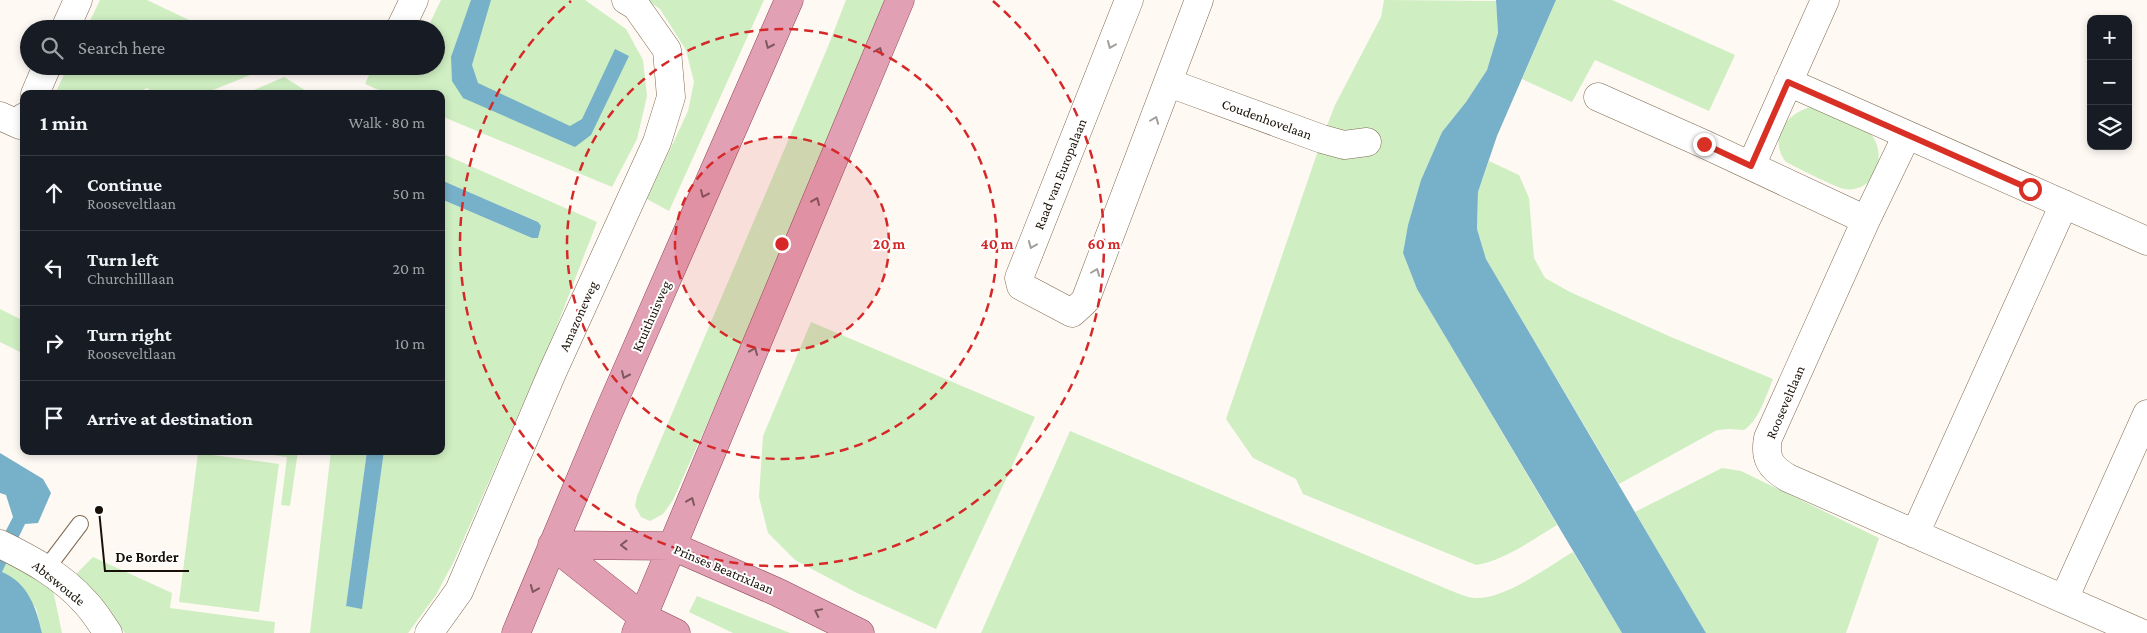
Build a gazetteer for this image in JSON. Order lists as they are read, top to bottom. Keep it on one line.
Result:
{"streets":{"main road":["Kruithuisweg","Prinses Beatrixlaan"],"street":["Coudenhovelaan","Raad van Europalaan","Amazoneweg","Rooseveltlaan","Abtswoude"]},"crossings":[["Coudenhovelaan","Raad van Europalaan"],["Kruithuisweg","Prinses Beatrixlaan"]],"one_way":["Prinses Beatrixlaan"],"places":["De Border"],"page":{"map_buttons":["+","−"],"search":"Search here","heading":["1 min","Walk · 80 m"],"list":[["Continue","Rooseveltlaan","50 m"],["Turn left","Churchilllaan","20 m"],["Turn right","Rooseveltlaan","10 m"],"Arrive at destination"]},"rings":["20 m","40 m","60 m"]}
